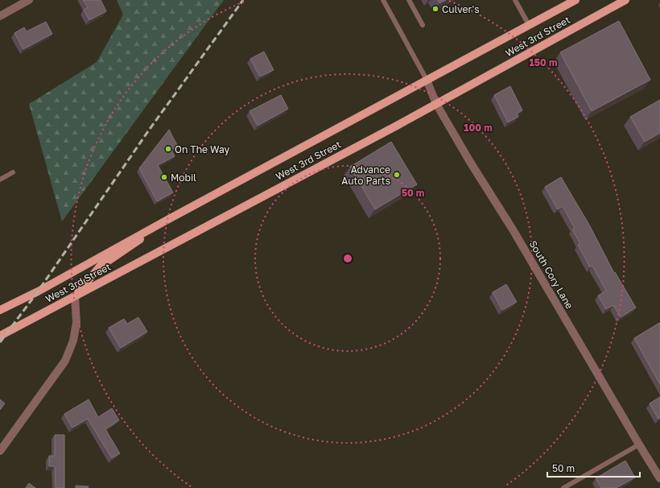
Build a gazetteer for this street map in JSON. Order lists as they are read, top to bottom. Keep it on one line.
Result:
{"streets":{"main road":["West 3rd Street"],"street":["South Cory Lane"]},"crossings":[["West 3rd Street","South Cory Lane"]],"places":["Culver's","On The Way","Advance Auto Parts","Mobil"],"scale_bar":"50 m","rings":["150 m","100 m","50 m"]}
